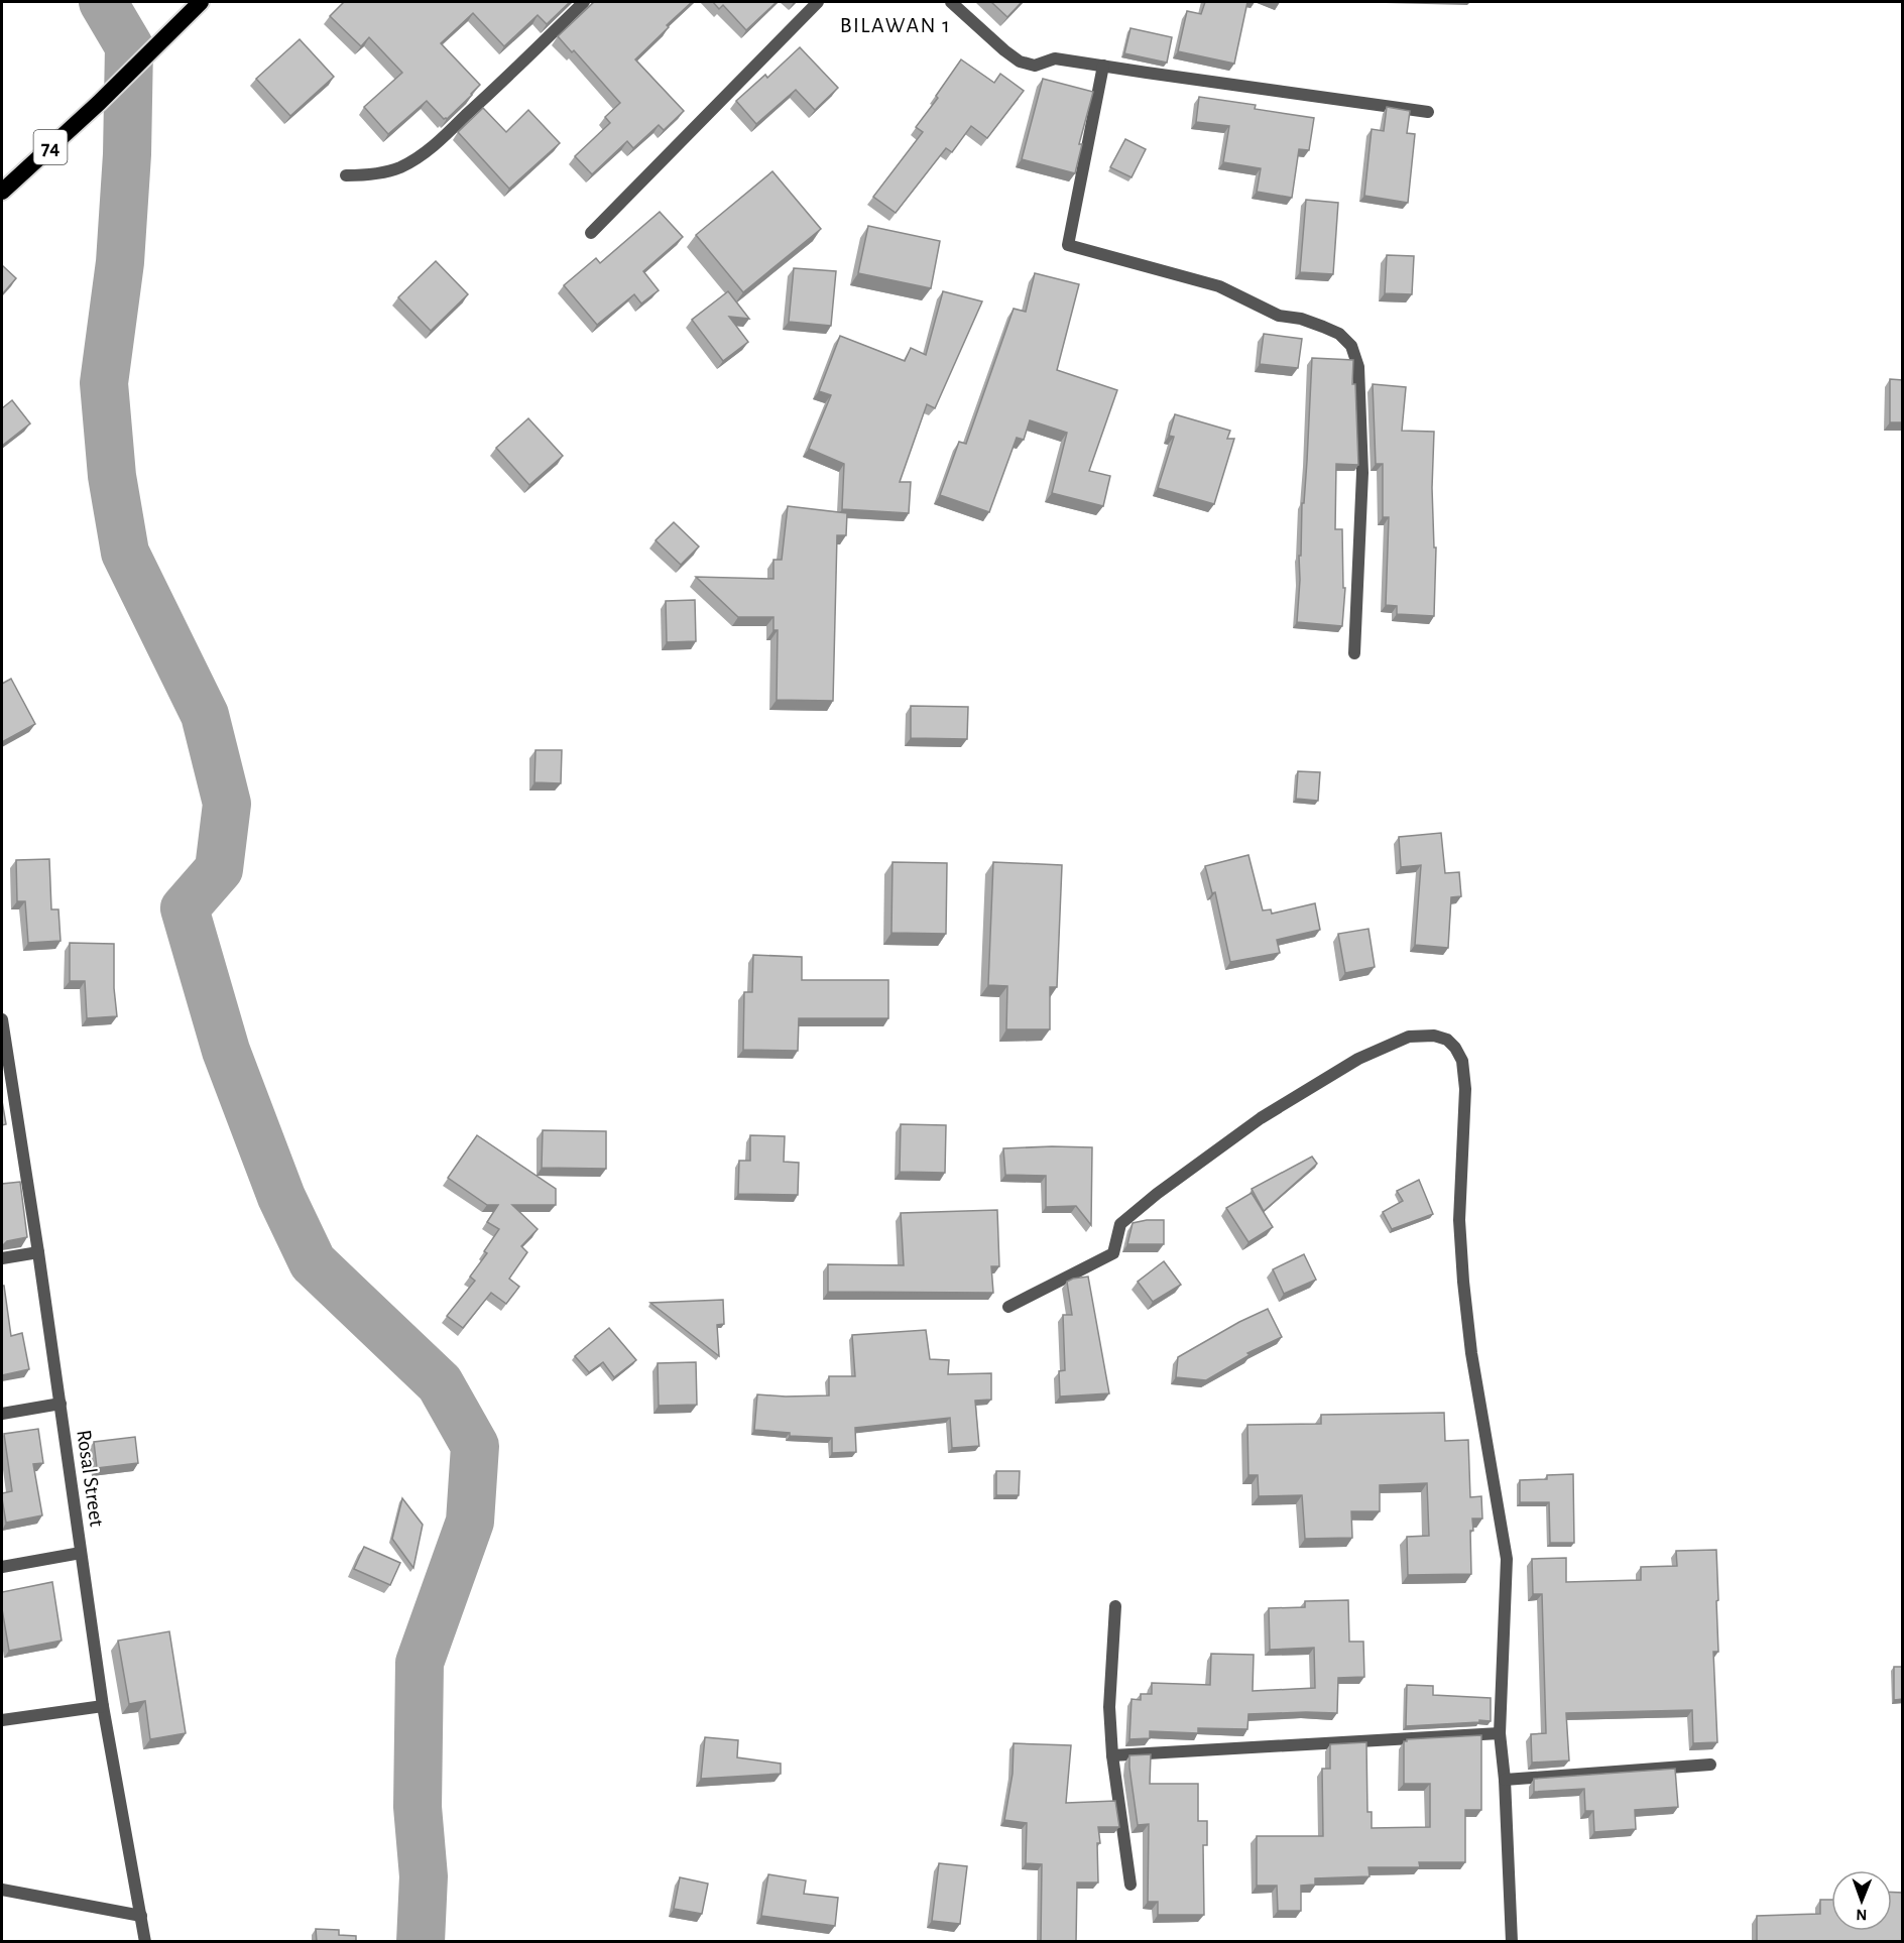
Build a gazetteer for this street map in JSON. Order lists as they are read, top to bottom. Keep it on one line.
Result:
{"streets":{"highway":["74"],"street":["Rosal Street"]},"districts":["BILAWAN 1"],"north":"bottom"}
